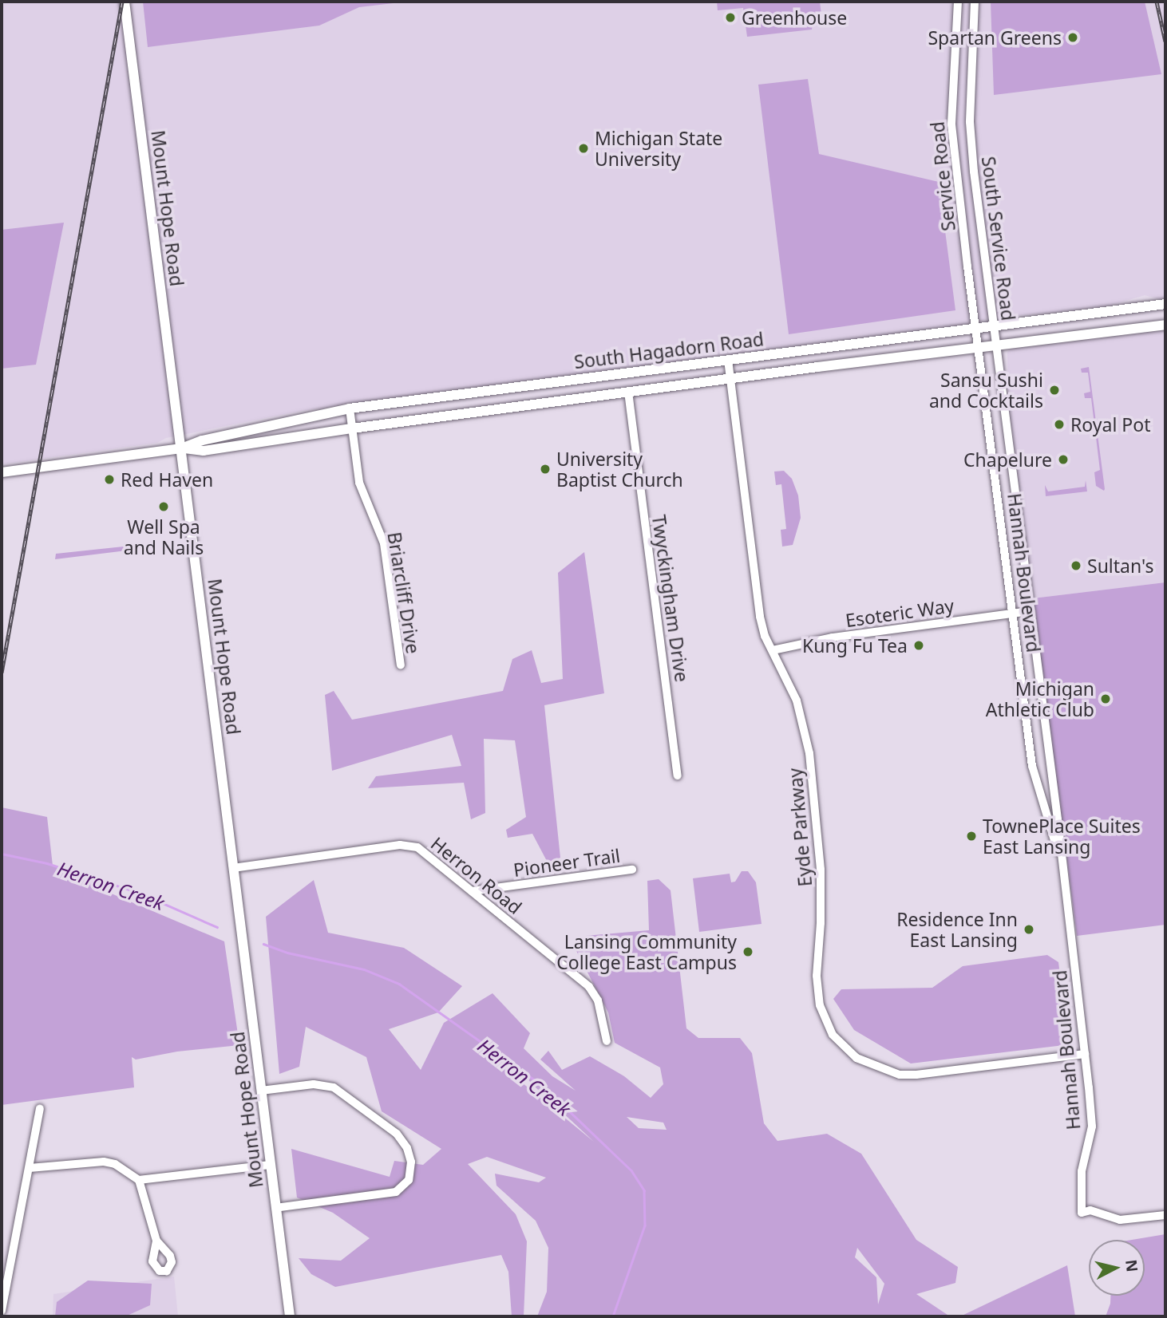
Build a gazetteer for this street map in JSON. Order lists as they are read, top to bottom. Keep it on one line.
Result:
{"streets":{"street":["Service Road","Mount Hope Road","South Service Road","South Hagadorn Road","Hannah Boulevard","Briarcliff Drive","Twyckingham Drive","Esoteric Way","Eyde Parkway","Pioneer Trail","Herron Road"]},"crossings":[["Service Road","South Hagadorn Road"],["Service Road","Hannah Boulevard"],["Mount Hope Road","South Hagadorn Road"],["Mount Hope Road","Herron Road"],["South Service Road","South Hagadorn Road"],["South Service Road","Hannah Boulevard"],["South Hagadorn Road","Hannah Boulevard"],["South Hagadorn Road","Briarcliff Drive"],["South Hagadorn Road","Twyckingham Drive"],["South Hagadorn Road","Eyde Parkway"],["Hannah Boulevard","Esoteric Way"],["Hannah Boulevard","Eyde Parkway"],["Esoteric Way","Eyde Parkway"],["Pioneer Trail","Herron Road"]],"water":["Herron Creek"],"places":["Greenhouse","Spartan Greens","Michigan State University","Sansu Sushi and Cocktails","Royal Pot","Chapelure","University Baptist Church","Red Haven","Well Spa and Nails","Sultan's","Kung Fu Tea","Michigan Athletic Club","TownePlace Suites East Lansing","Residence Inn East Lansing","Lansing Community College East Campus"],"north":"right"}
